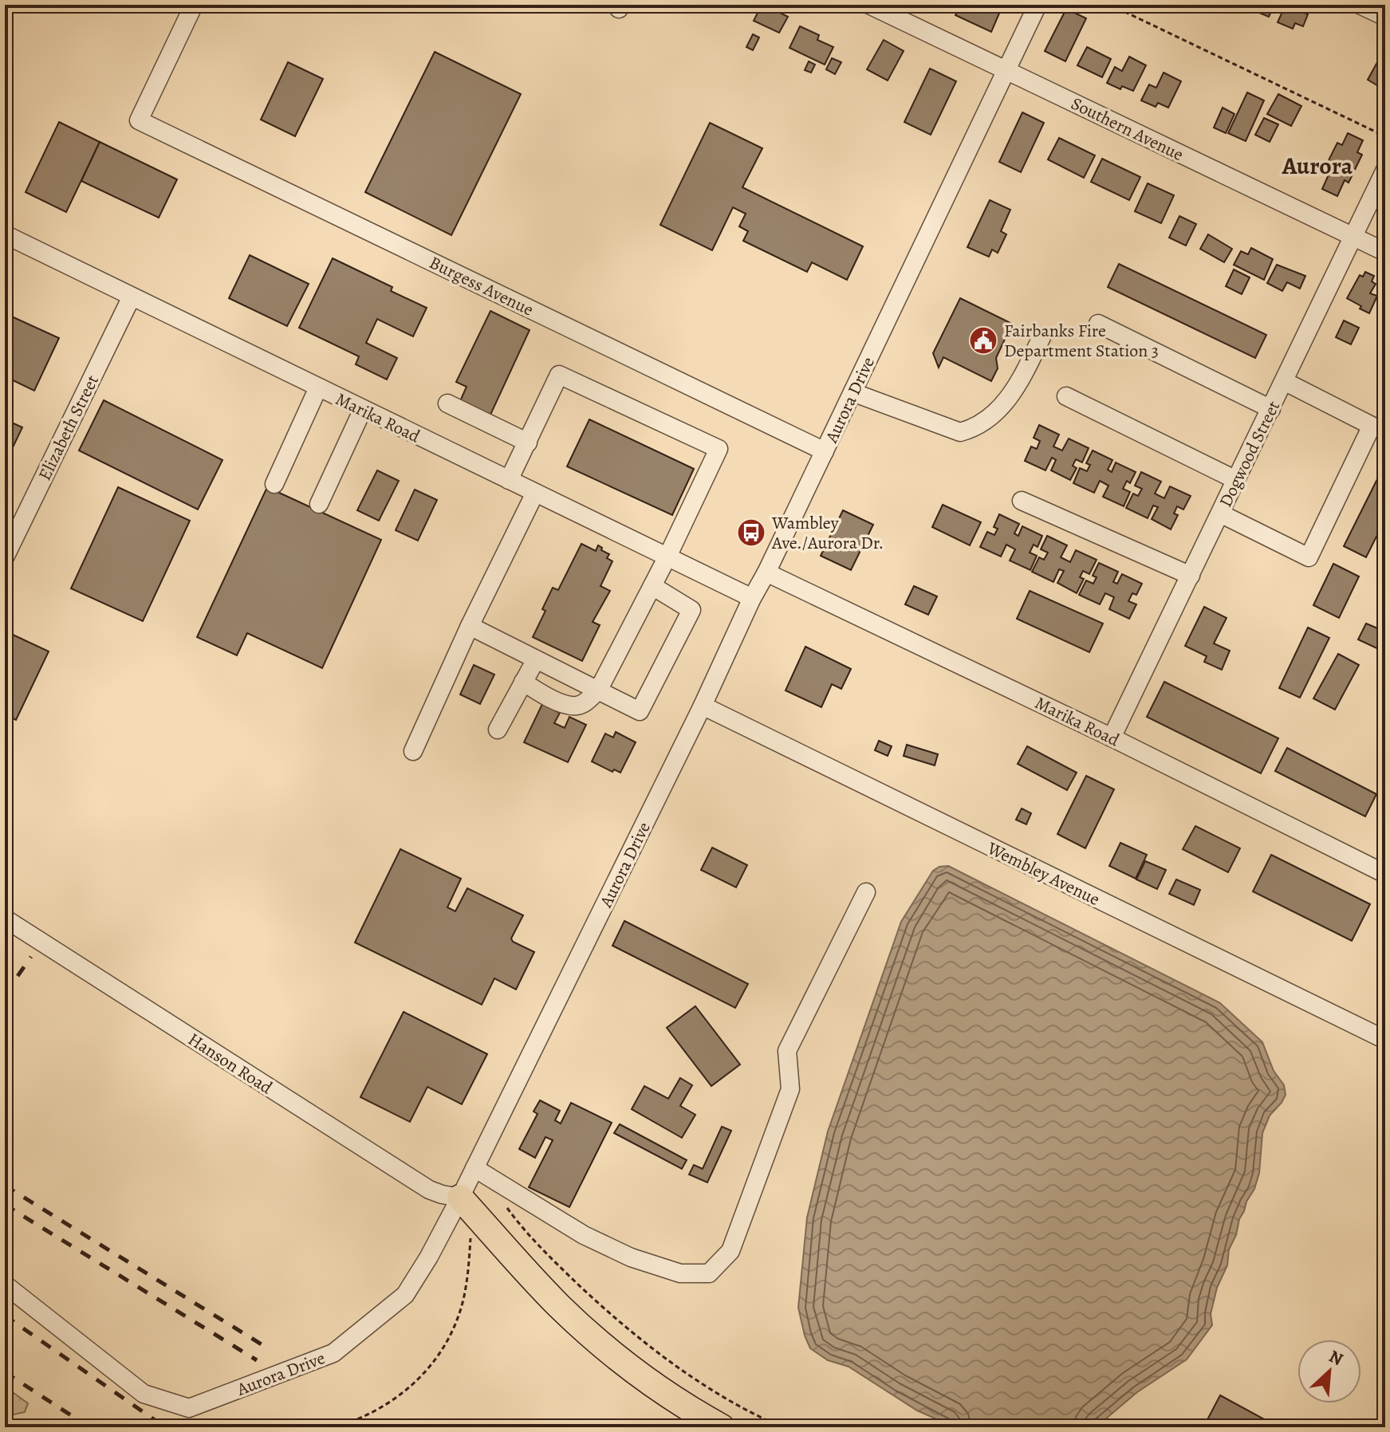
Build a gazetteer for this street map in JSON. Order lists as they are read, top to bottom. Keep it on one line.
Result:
{"streets":{"street":["Southern Avenue","Burgess Avenue","Aurora Drive","Marika Road","Elizabeth Street","Dogwood Street","Wembley Avenue","Hanson Road"]},"crossings":[["Southern Avenue","Aurora Drive"],["Southern Avenue","Dogwood Street"],["Burgess Avenue","Aurora Drive"],["Aurora Drive","Marika Road"],["Aurora Drive","Wembley Avenue"],["Aurora Drive","Hanson Road"],["Marika Road","Elizabeth Street"],["Marika Road","Dogwood Street"]],"districts":["Aurora"],"places":{"public building":["Fairbanks Fire Department Station 3"],"bus stop":["Wambley Ave./Aurora Dr."]},"north":"top right"}
